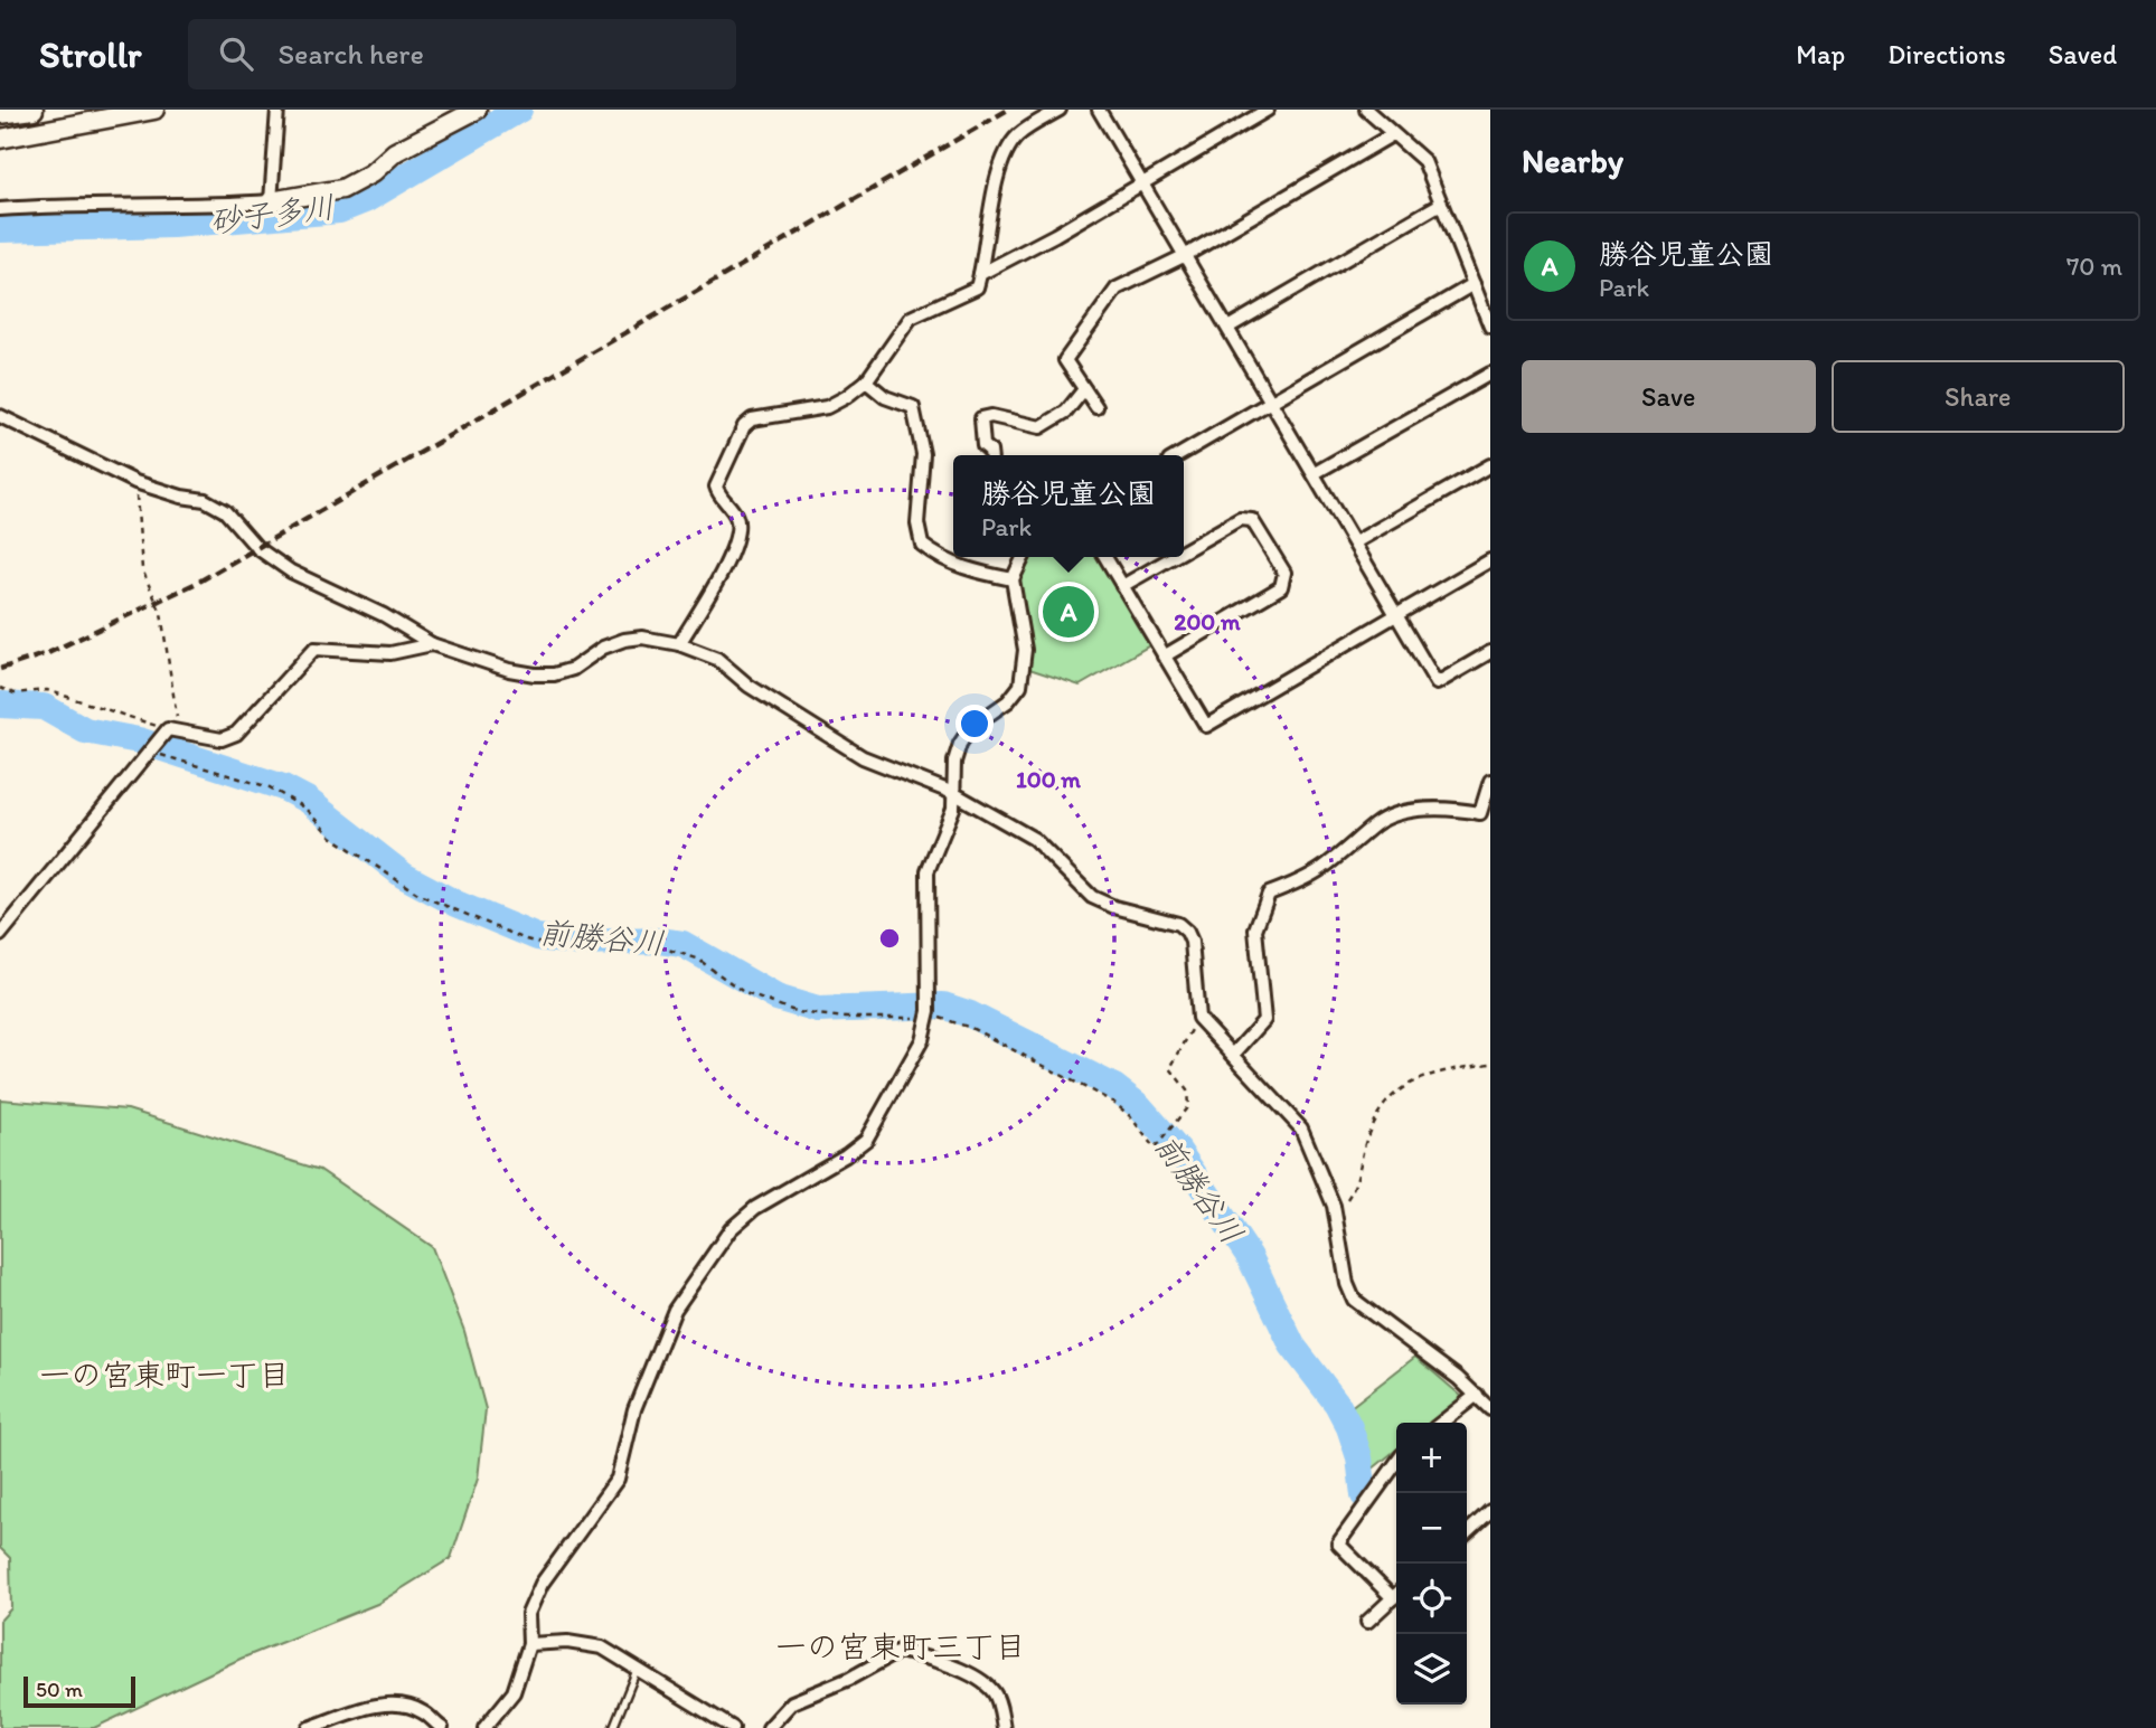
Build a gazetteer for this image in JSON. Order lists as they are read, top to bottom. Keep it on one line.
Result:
{"districts":["一の宮東町一丁目","一の宮東町三丁目"],"water":["砂子多川","前勝谷川"],"scale_bar":"50 m","page":{"header":"Strollr","search":"Search here","nav":["Map","Directions","Saved"],"heading":"Nearby","list":[{"mark":"A","name":"勝谷児童公園","note":"Park","value":"70 m"}],"buttons":["Save","Share"],"popup":["勝谷児童公園","Park"],"pins":"A","map_buttons":["+","−"],"scale":"50 m"},"rings":["200 m","100 m"]}
